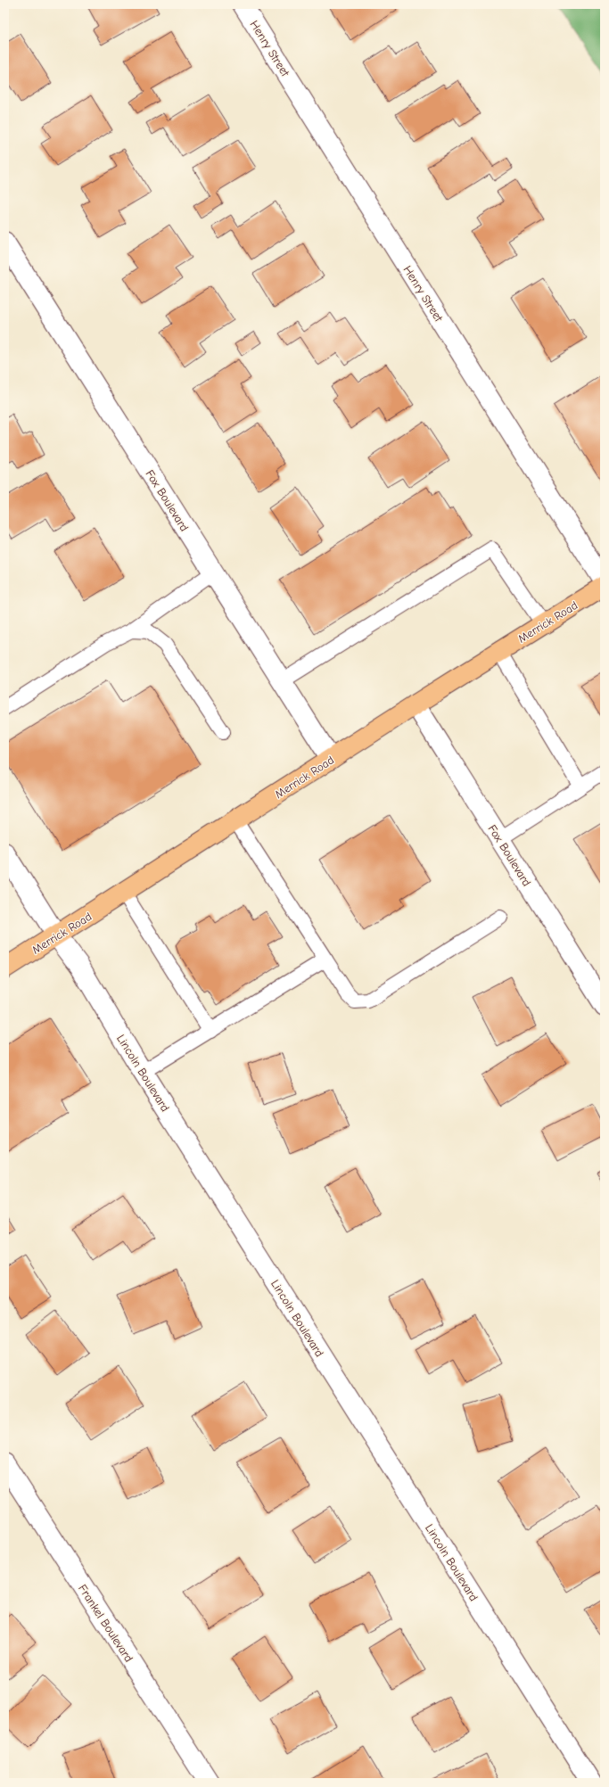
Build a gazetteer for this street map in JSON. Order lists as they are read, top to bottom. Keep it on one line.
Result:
{"streets":{"main road":["Merrick Road"],"street":["Henry Street","Fox Boulevard","Lincoln Boulevard","Frankel Boulevard"]},"crossings":[["Fox Boulevard","Merrick Road"],["Merrick Road","Lincoln Boulevard"]]}
